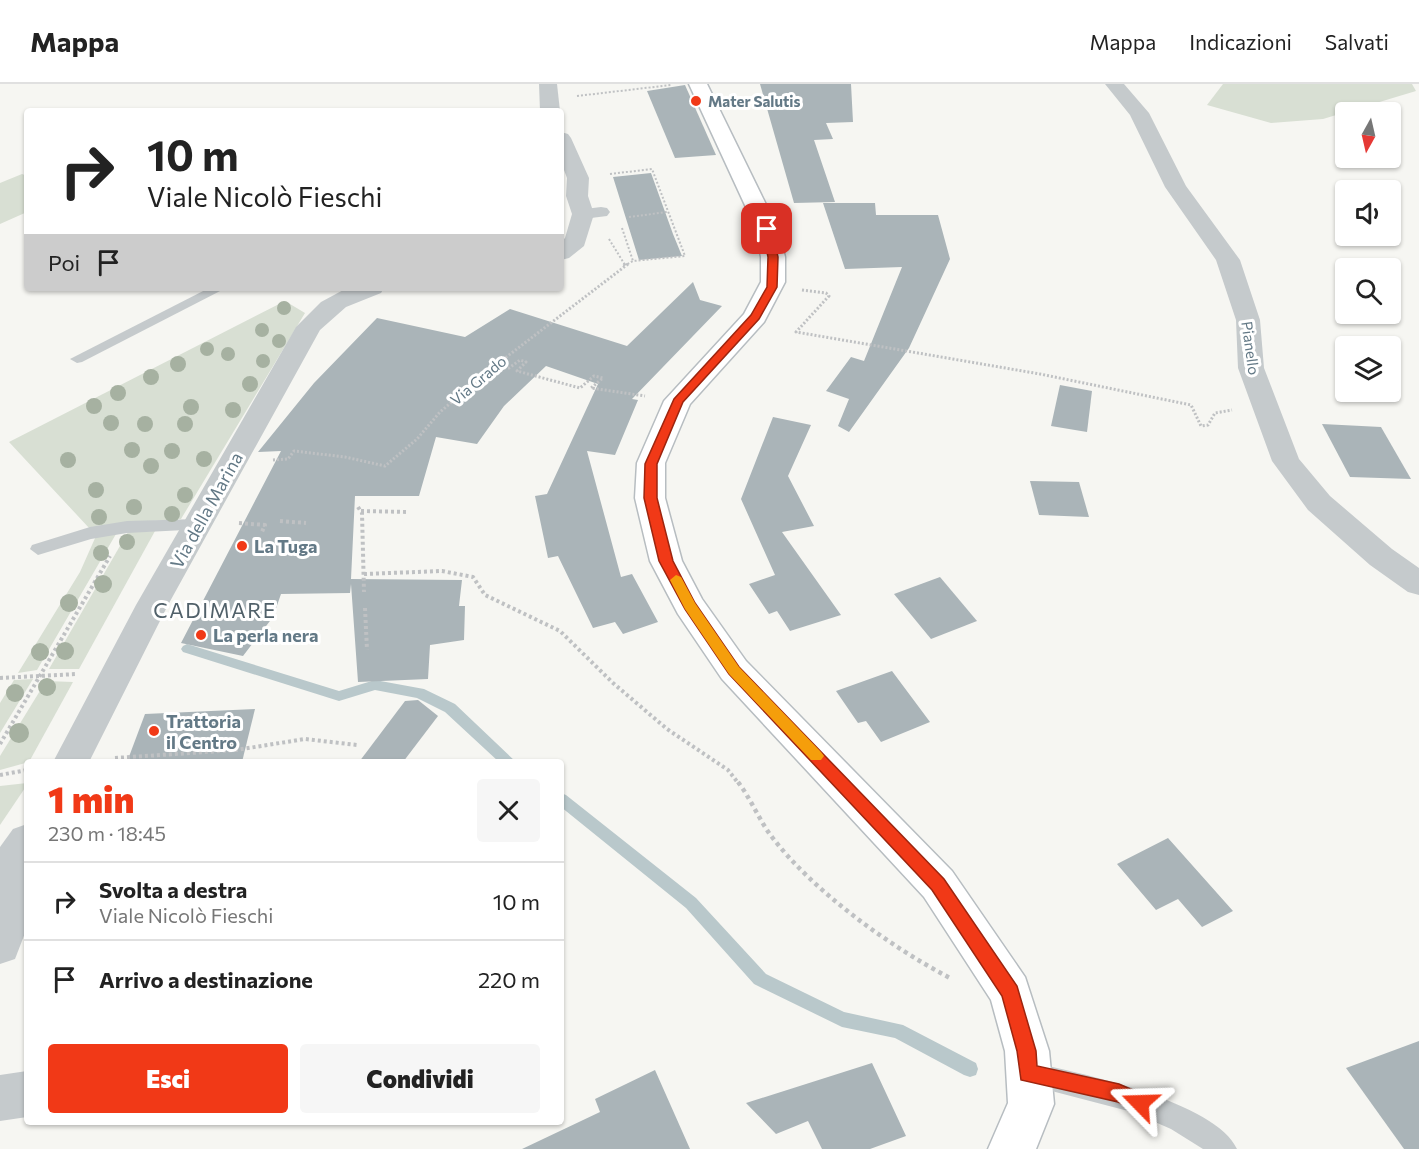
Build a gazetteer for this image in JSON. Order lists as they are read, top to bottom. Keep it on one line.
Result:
{"streets":{"street":["Pianello","Via della Marina"],"path":["Via Grado"]},"districts":["CADIMARE"],"places":["Mater Salutis","La Tuga","La perla nera","Trattoria il Centro"],"north":"bottom","page":{"header":"Mappa","nav":["Mappa","Indicazioni","Salvati"],"turn":["10 m","Viale Nicolò Fieschi"],"then":"Poi","heading":["1 min","230 m · 18:45"],"list":[{"name":"Svolta a destra","note":"Viale Nicolò Fieschi","value":"10 m"},{"name":"Arrivo a destinazione","value":"220 m"}],"buttons":["Esci","Condividi"]}}
